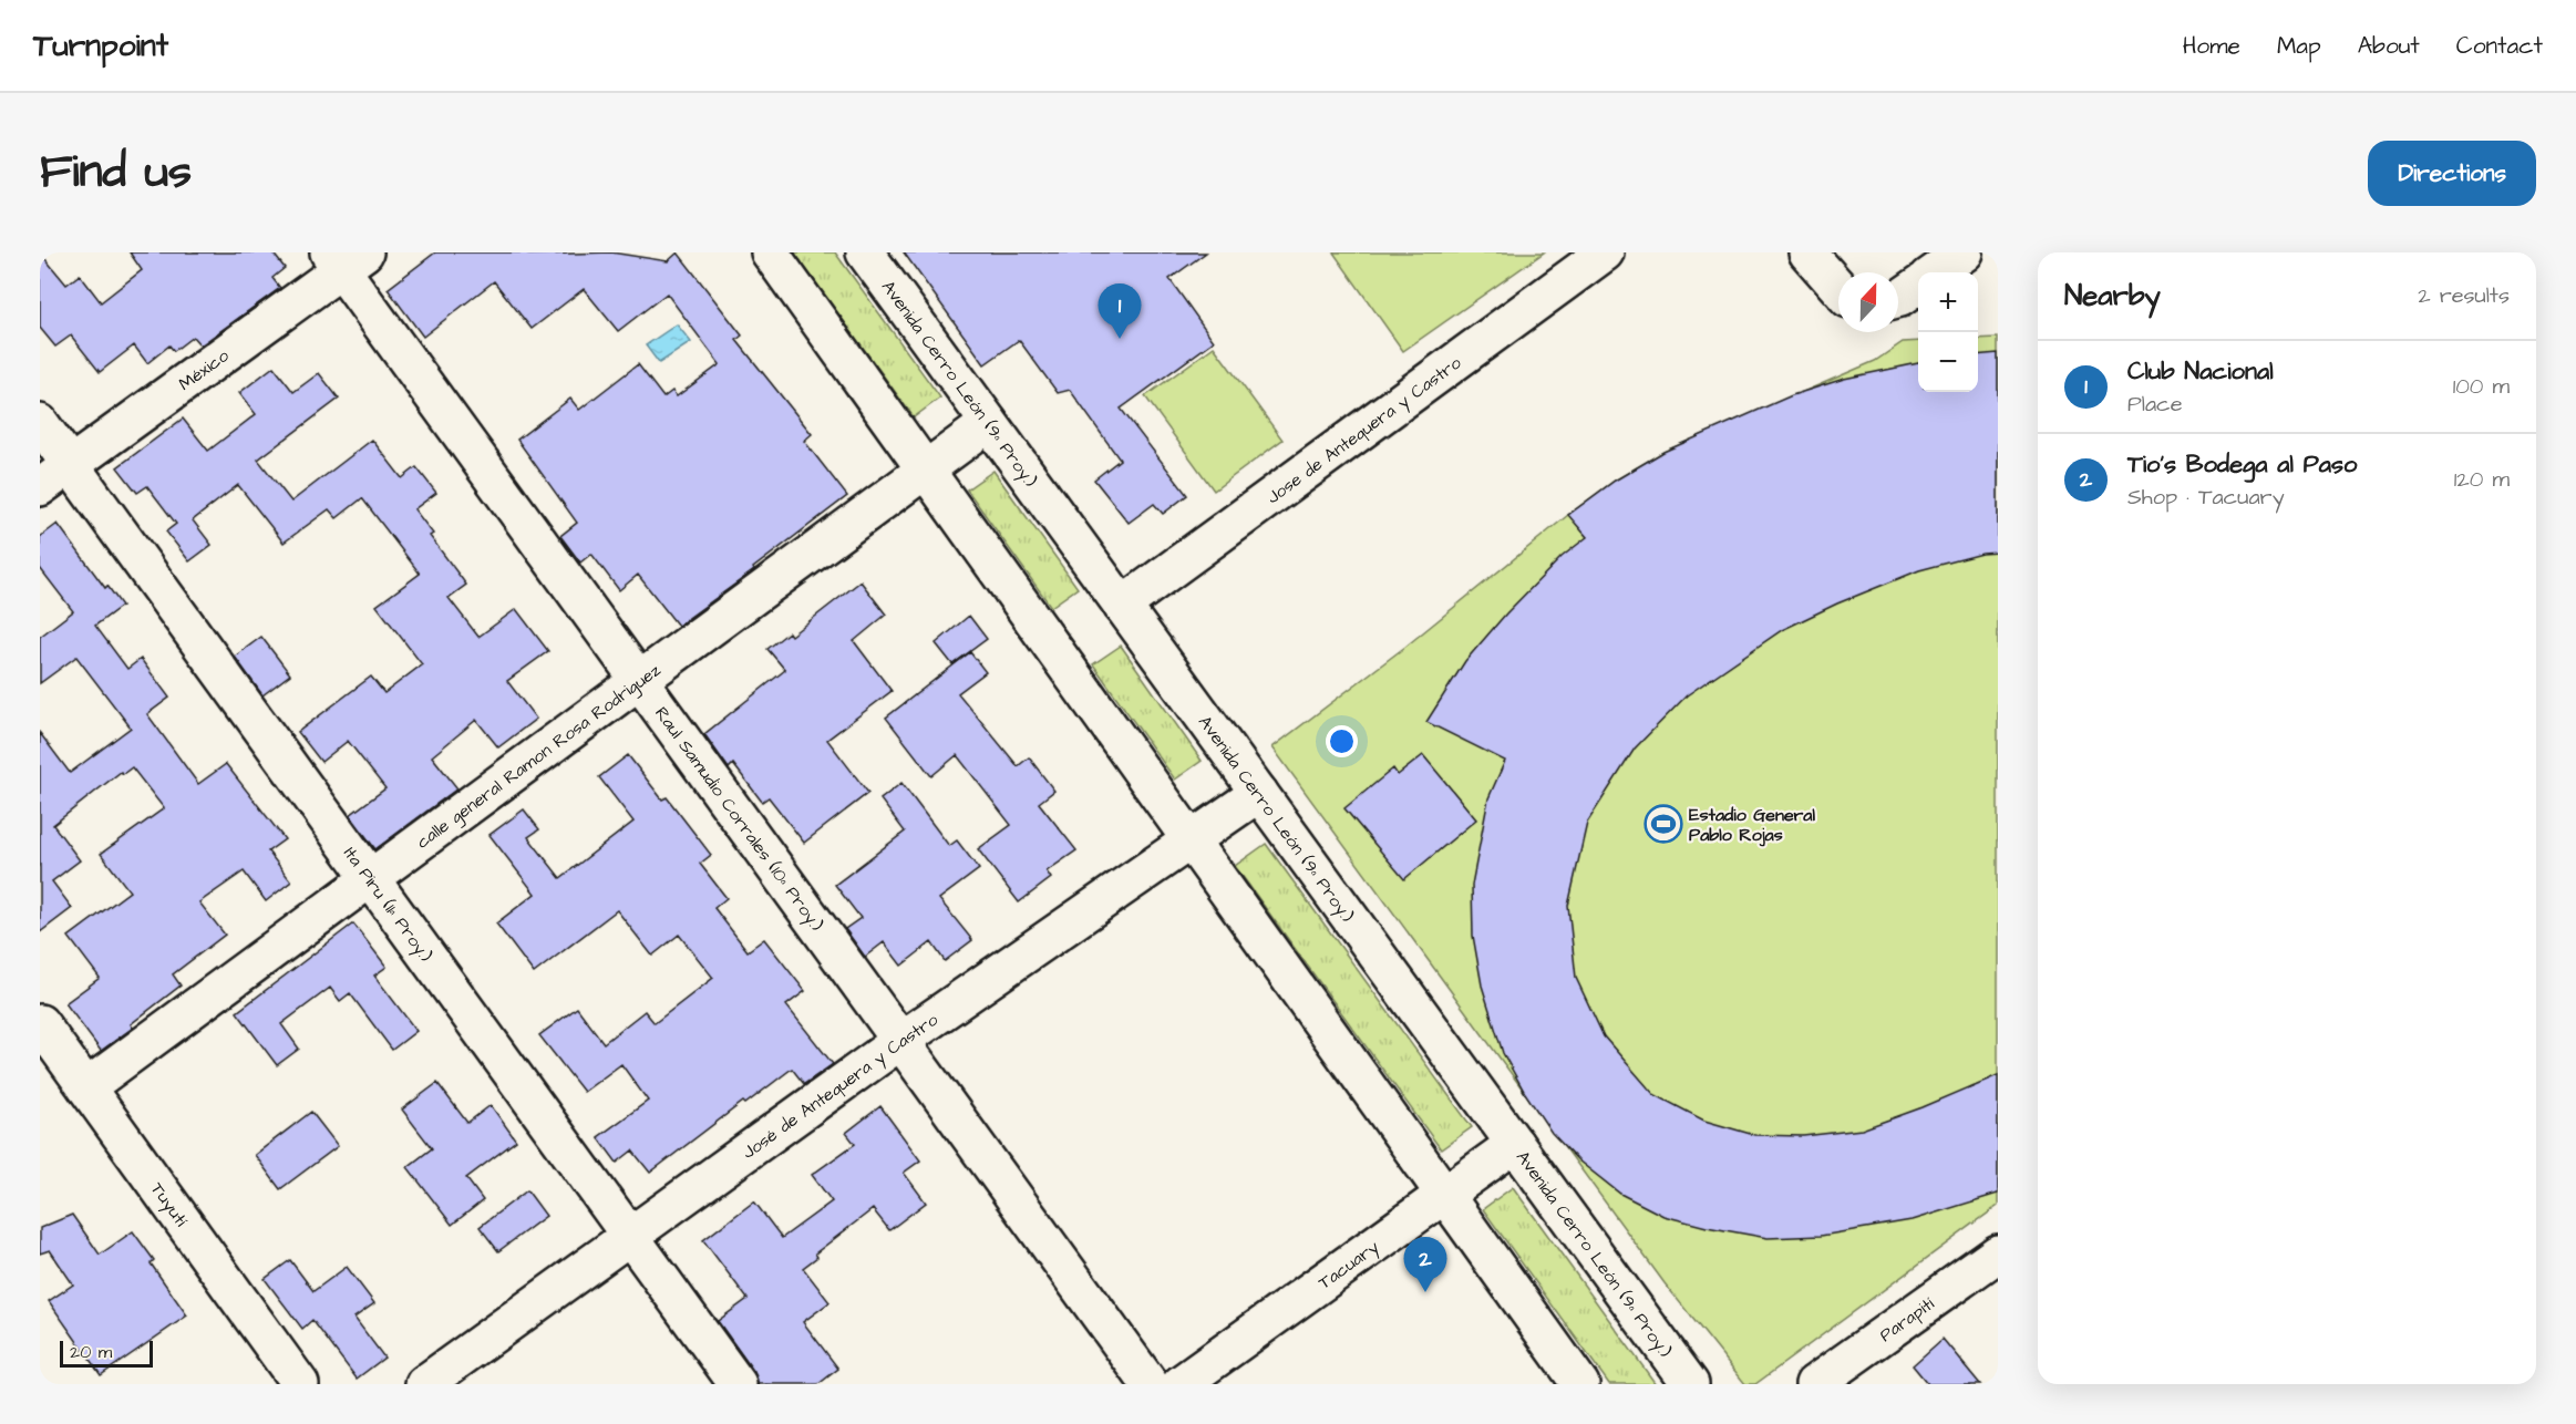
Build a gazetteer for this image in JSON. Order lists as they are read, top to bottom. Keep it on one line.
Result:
{"streets":{"street":["México","Avenida Cerro León (9ª Proy.)","Jose de Antequera y Castro","calle general Ramon Rosa Rodriguez","Raul Samudio Corrales (10ª Proy.)","Ita Piru (11ª Proy.)","José de Antequera y Castro","Tuyutí","Tacuary","Parapití"]},"crossings":[["México","Raul Samudio Corrales (10ª Proy.)"],["México","Ita Piru (11ª Proy.)"],["Avenida Cerro León (9ª Proy.)","Jose de Antequera y Castro"],["Avenida Cerro León (9ª Proy.)","calle general Ramon Rosa Rodriguez"],["Avenida Cerro León (9ª Proy.)","José de Antequera y Castro"],["Avenida Cerro León (9ª Proy.)","Tacuary"],["calle general Ramon Rosa Rodriguez","Raul Samudio Corrales (10ª Proy.)"],["calle general Ramon Rosa Rodriguez","Ita Piru (11ª Proy.)"],["calle general Ramon Rosa Rodriguez","Tuyutí"],["Raul Samudio Corrales (10ª Proy.)","José de Antequera y Castro"],["Ita Piru (11ª Proy.)","José de Antequera y Castro"]],"places":{"sports":["Estadio General Pablo Rojas"]},"scale_bar":"20 m","north":"top","page":{"header":"Turnpoint","nav":["Home","Map","About","Contact"],"title":"Find us","buttons":"Directions","heading":["Nearby","2 results"],"map_buttons":["+","−"],"pins":["1","2"],"list":[{"mark":"1","name":"Club Nacional","note":"Place","value":"100 m"},{"mark":"2","name":"Tio's Bodega al Paso","note":"Shop · Tacuary","value":"120 m"}],"scale":"20 m"}}
